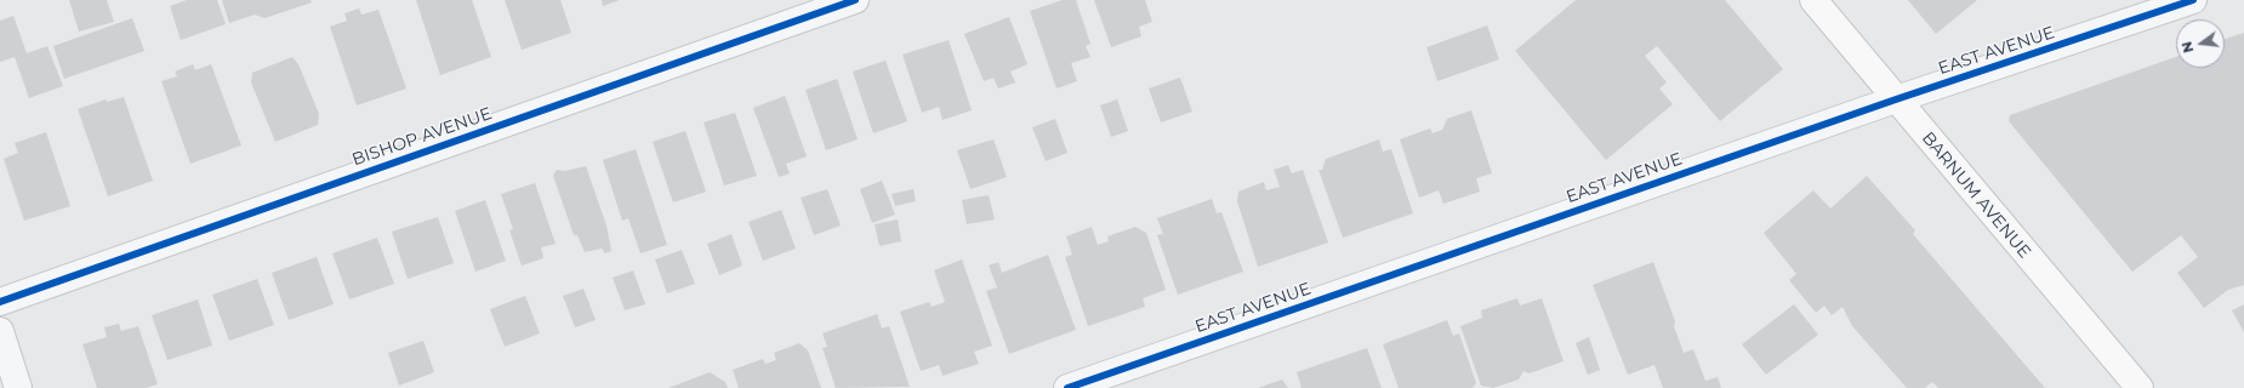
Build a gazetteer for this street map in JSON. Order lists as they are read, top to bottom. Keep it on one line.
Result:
{"streets":{"main road":["BARNUM AVENUE"],"street":["EAST AVENUE","BISHOP AVENUE"]},"crossings":[["EAST AVENUE","BARNUM AVENUE"]],"north":"left"}
